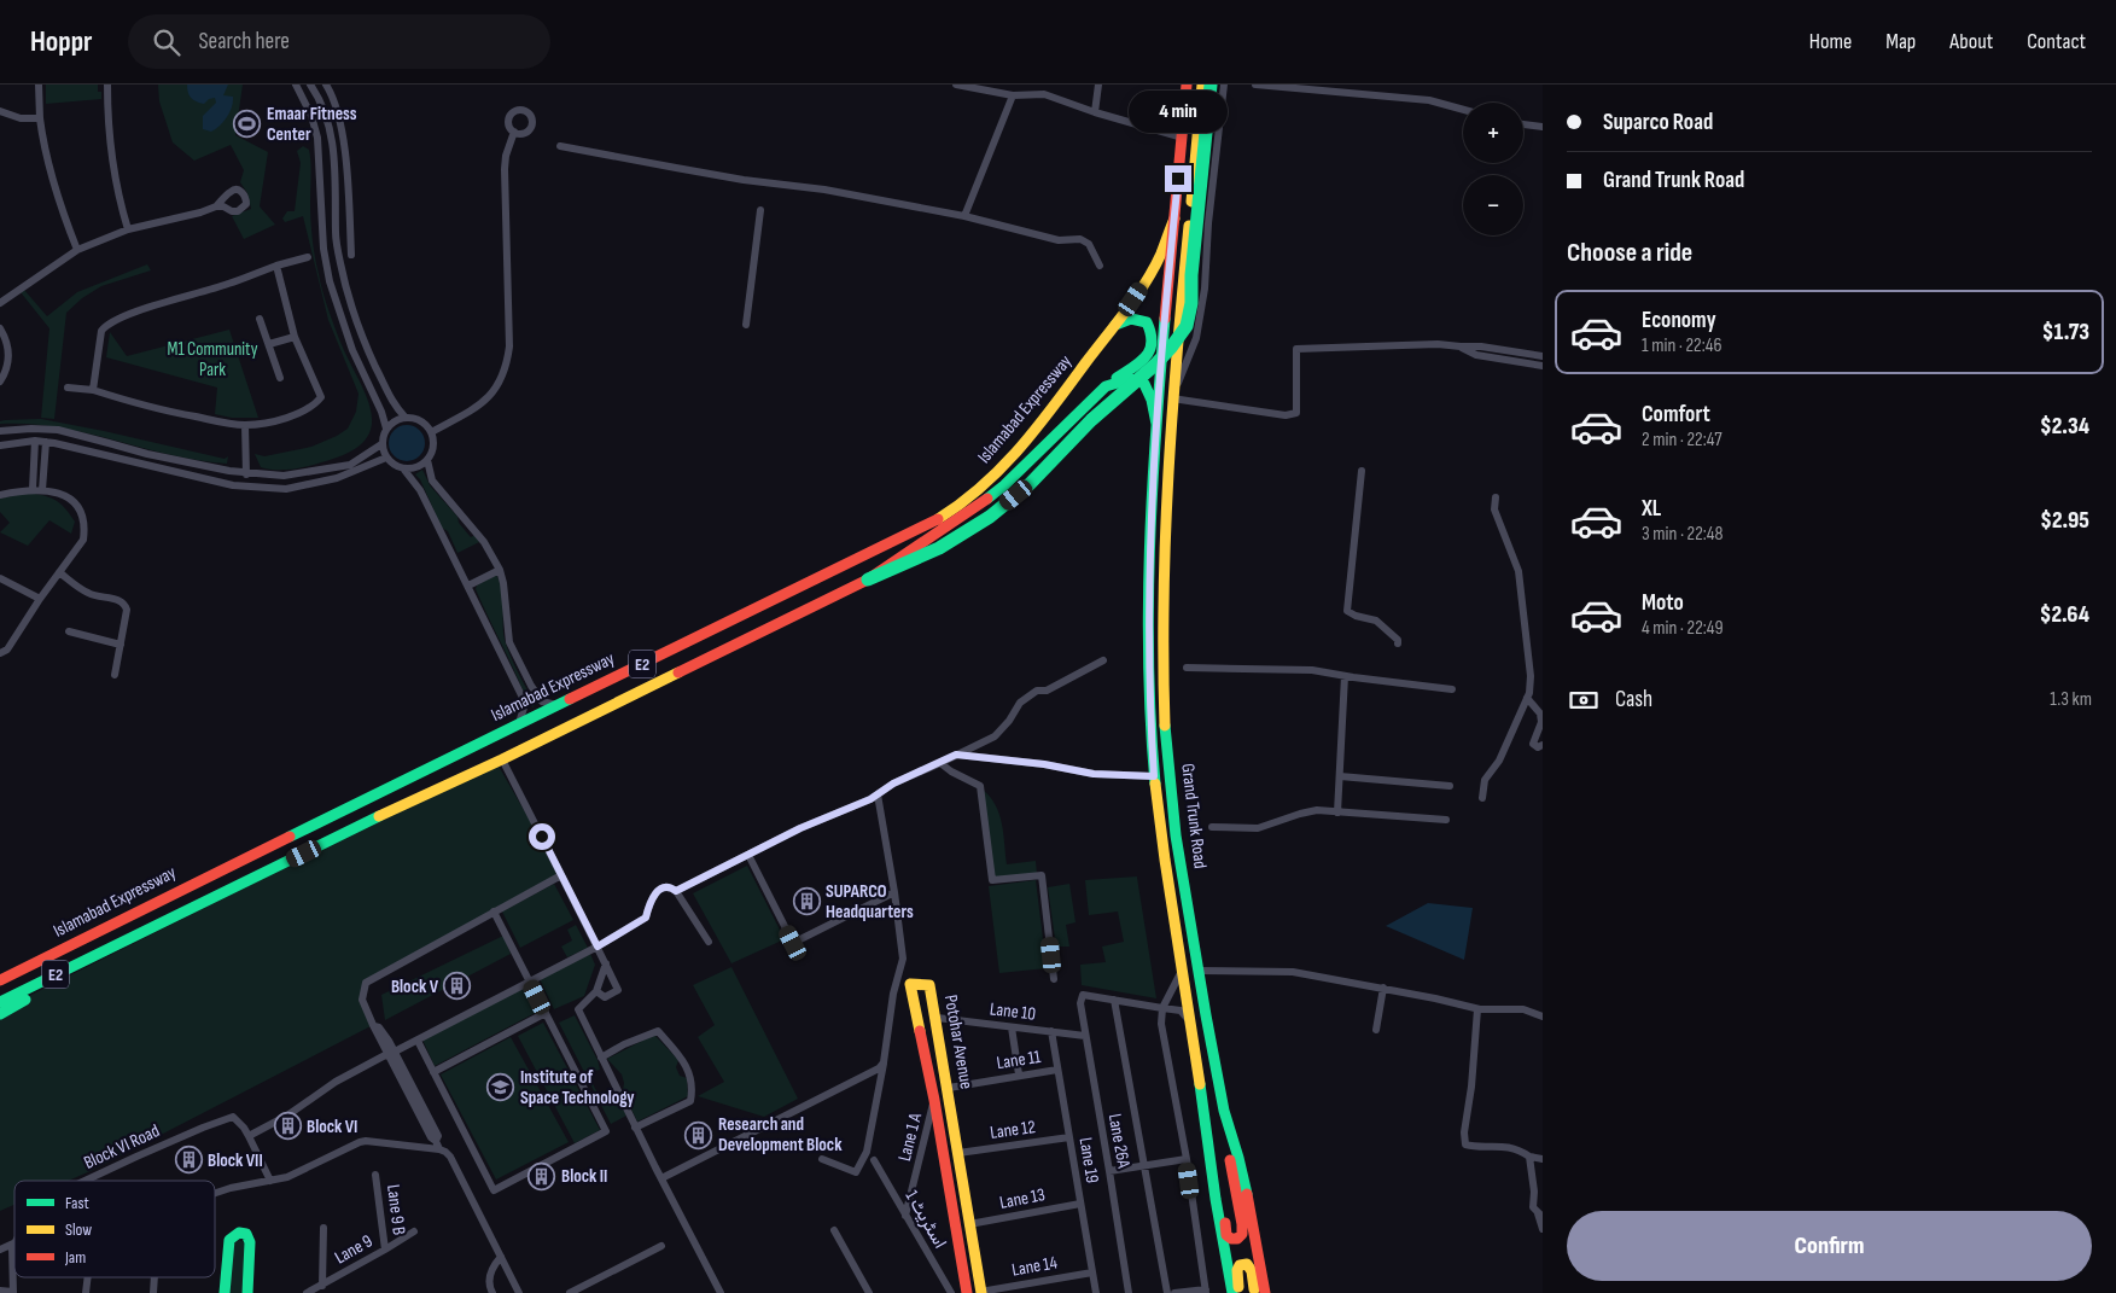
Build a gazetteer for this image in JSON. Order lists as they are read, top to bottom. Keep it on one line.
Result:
{"streets":{"main road":["Islamabad Expressway","E2","Grand Trunk Road","Potohar Avenue"],"street":["Lane 10","Lane 11","Lane 12","Lane 1 A","Lane 26A","Block VI Road","Lane 19","Lane 13","Lane 9 B","اسٹریٹ 1","Lane 9","Lane 14"]},"crossings":[["Islamabad Expressway","Grand Trunk Road"],["Lane 10","Potohar Avenue"],["Lane 10","Lane 26A"],["Lane 10","Lane 19"],["Potohar Avenue","Lane 11"],["Potohar Avenue","Lane 12"],["Potohar Avenue","Lane 1 A"],["Potohar Avenue","Lane 13"],["Potohar Avenue","Lane 14"],["Lane 11","Lane 19"],["Lane 12","Lane 19"],["Lane 1 A","اسٹریٹ 1"],["Lane 19","Lane 13"],["Lane 19","Lane 14"],["Lane 9 B","Lane 9"]],"parks":["M1 Community Park"],"places":{"sports":["Emaar Fitness Center"],"building":["SUPARCO Headquarters","Block V","Block VI","Research and Development Block","Block VII","Block II"],"school or university":["Institute of Space Technology"]},"legend":["Fast","Slow","Jam"],"page":{"header":"Hoppr","search":"Search here","nav":["Home","Map","About","Contact"],"banner":["Suparco Road","Grand Trunk Road"],"bubble":"4 min","map_buttons":["+","−"],"heading":"Choose a ride","list":[{"name":"Economy","note":"1 min · 22:46","value":"$1.73"},{"name":"Comfort","note":"2 min · 22:47","value":"$2.34"},{"name":"XL","note":"3 min · 22:48","value":"$2.95"},{"name":"Moto","note":"4 min · 22:49","value":"$2.64"}],"pay":["Cash","1.3 km"],"buttons":"Confirm"}}
